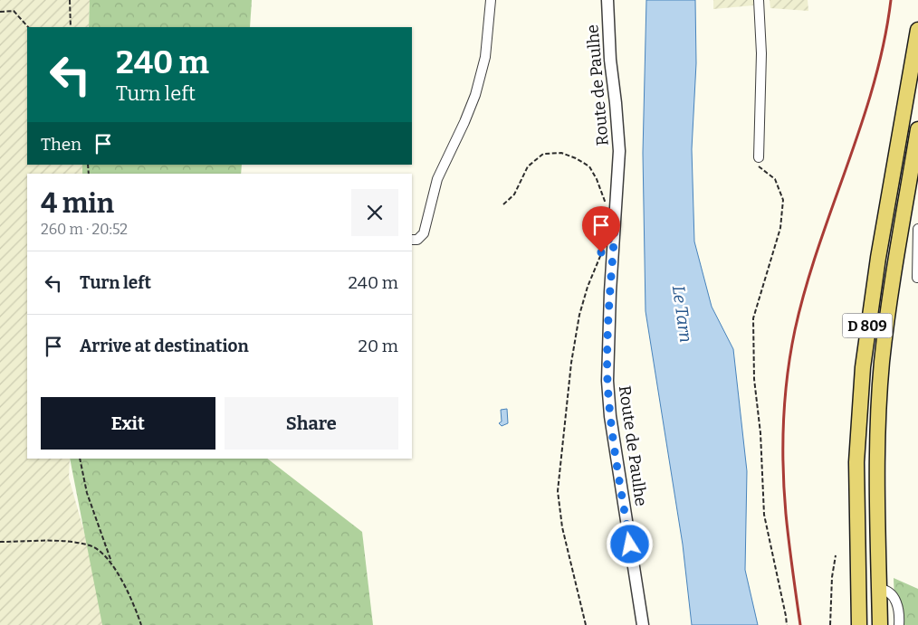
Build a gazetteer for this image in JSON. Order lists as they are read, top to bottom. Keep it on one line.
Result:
{"streets":{"main road":["D 809"],"street":["Route de Paulhe"]},"water":["Le Tarn"],"page":{"turn":["240 m","Turn left"],"then":"Then","heading":["4 min","260 m · 20:52"],"list":[{"name":"Turn left","value":"240 m"},{"name":"Arrive at destination","value":"20 m"}],"buttons":["Exit","Share"]}}
